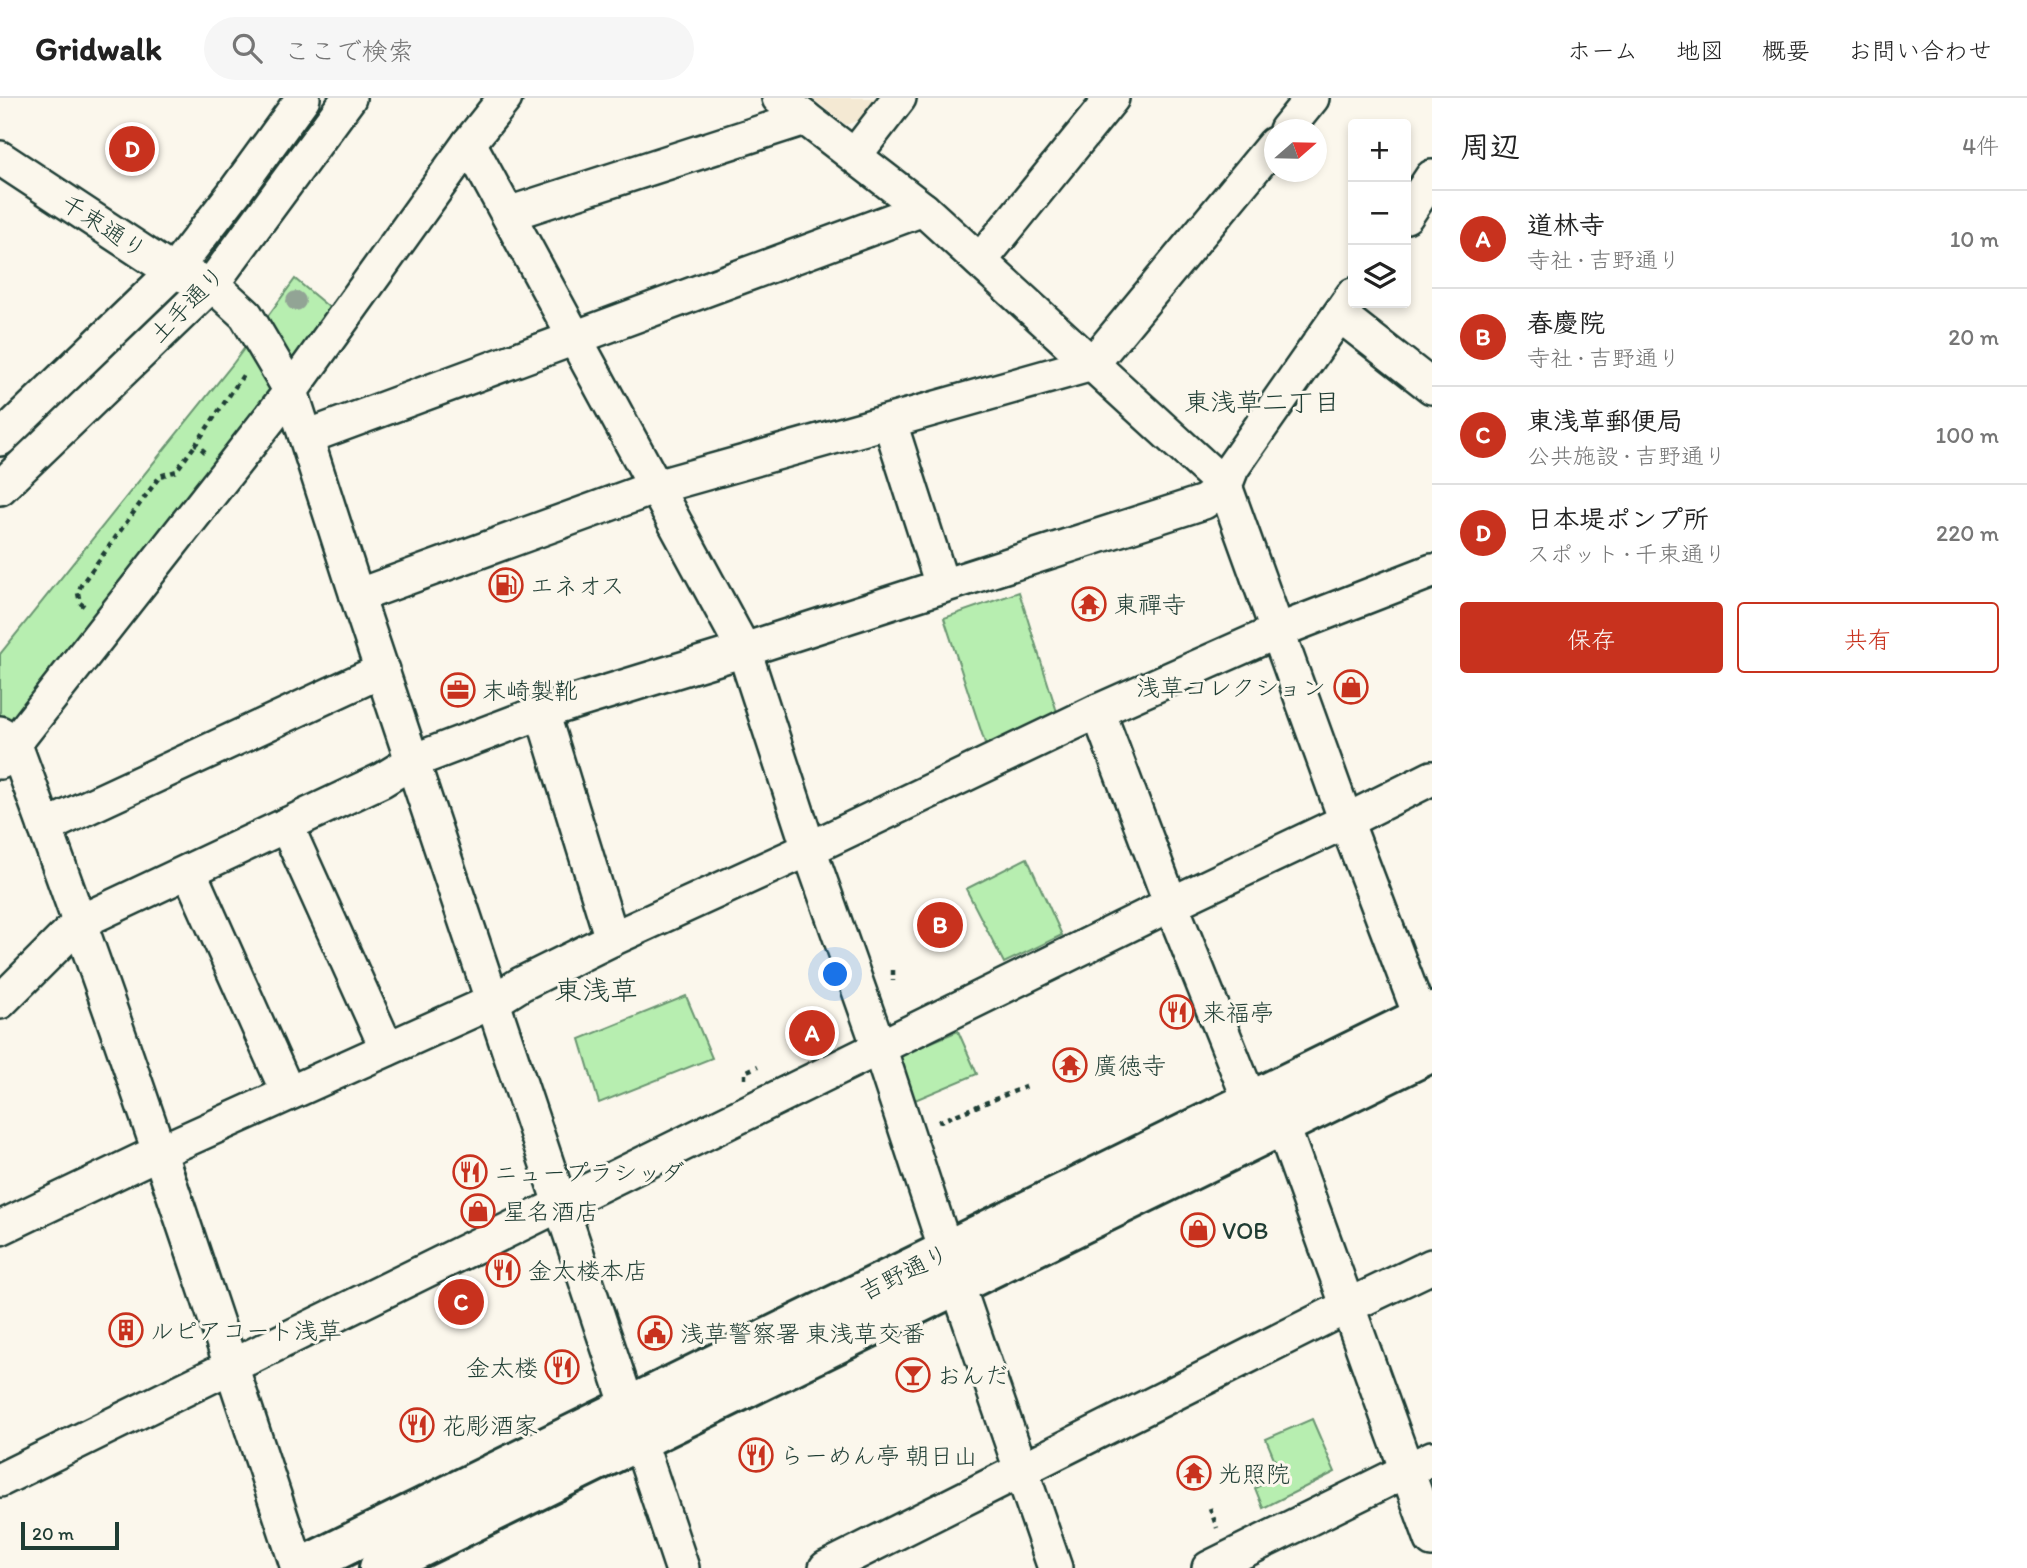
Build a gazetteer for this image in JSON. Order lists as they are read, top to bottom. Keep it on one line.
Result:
{"streets":{"main road":["吉野通り"],"street":["千束通り","土手通り"]},"crossings":[["千束通り","土手通り"]],"districts":["東浅草二丁目","東浅草"],"places":{"fuel station":["エネオス"],"temple":["東禪寺","廣徳寺","光照院"],"shop":["浅草コレクション","星名酒店","VOB"],"office":["末崎製靴"],"restaurant":["来福亭","ニュープラシッダ","金太楼本店","金太楼","花彫酒家","らーめん亭 朝日山"],"building":["ルピアコート浅草"],"public building":["浅草警察署 東浅草交番"],"bar":["おんだ"]},"scale_bar":"20 m","north":"right","page":{"header":"Gridwalk","search":"ここで検索","nav":["ホーム","地図","概要","お問い合わせ"],"heading":["周辺","4件"],"map_buttons":["+","−"],"pins":["D","B","A","C"],"list":[{"mark":"A","name":"道林寺","note":"寺社 · 吉野通り","value":"10 m"},{"mark":"B","name":"春慶院","note":"寺社 · 吉野通り","value":"20 m"},{"mark":"C","name":"東浅草郵便局","note":"公共施設 · 吉野通り","value":"100 m"},{"mark":"D","name":"日本堤ポンプ所","note":"スポット · 千束通り","value":"220 m"}],"buttons":["保存","共有"],"scale":"20 m"}}
